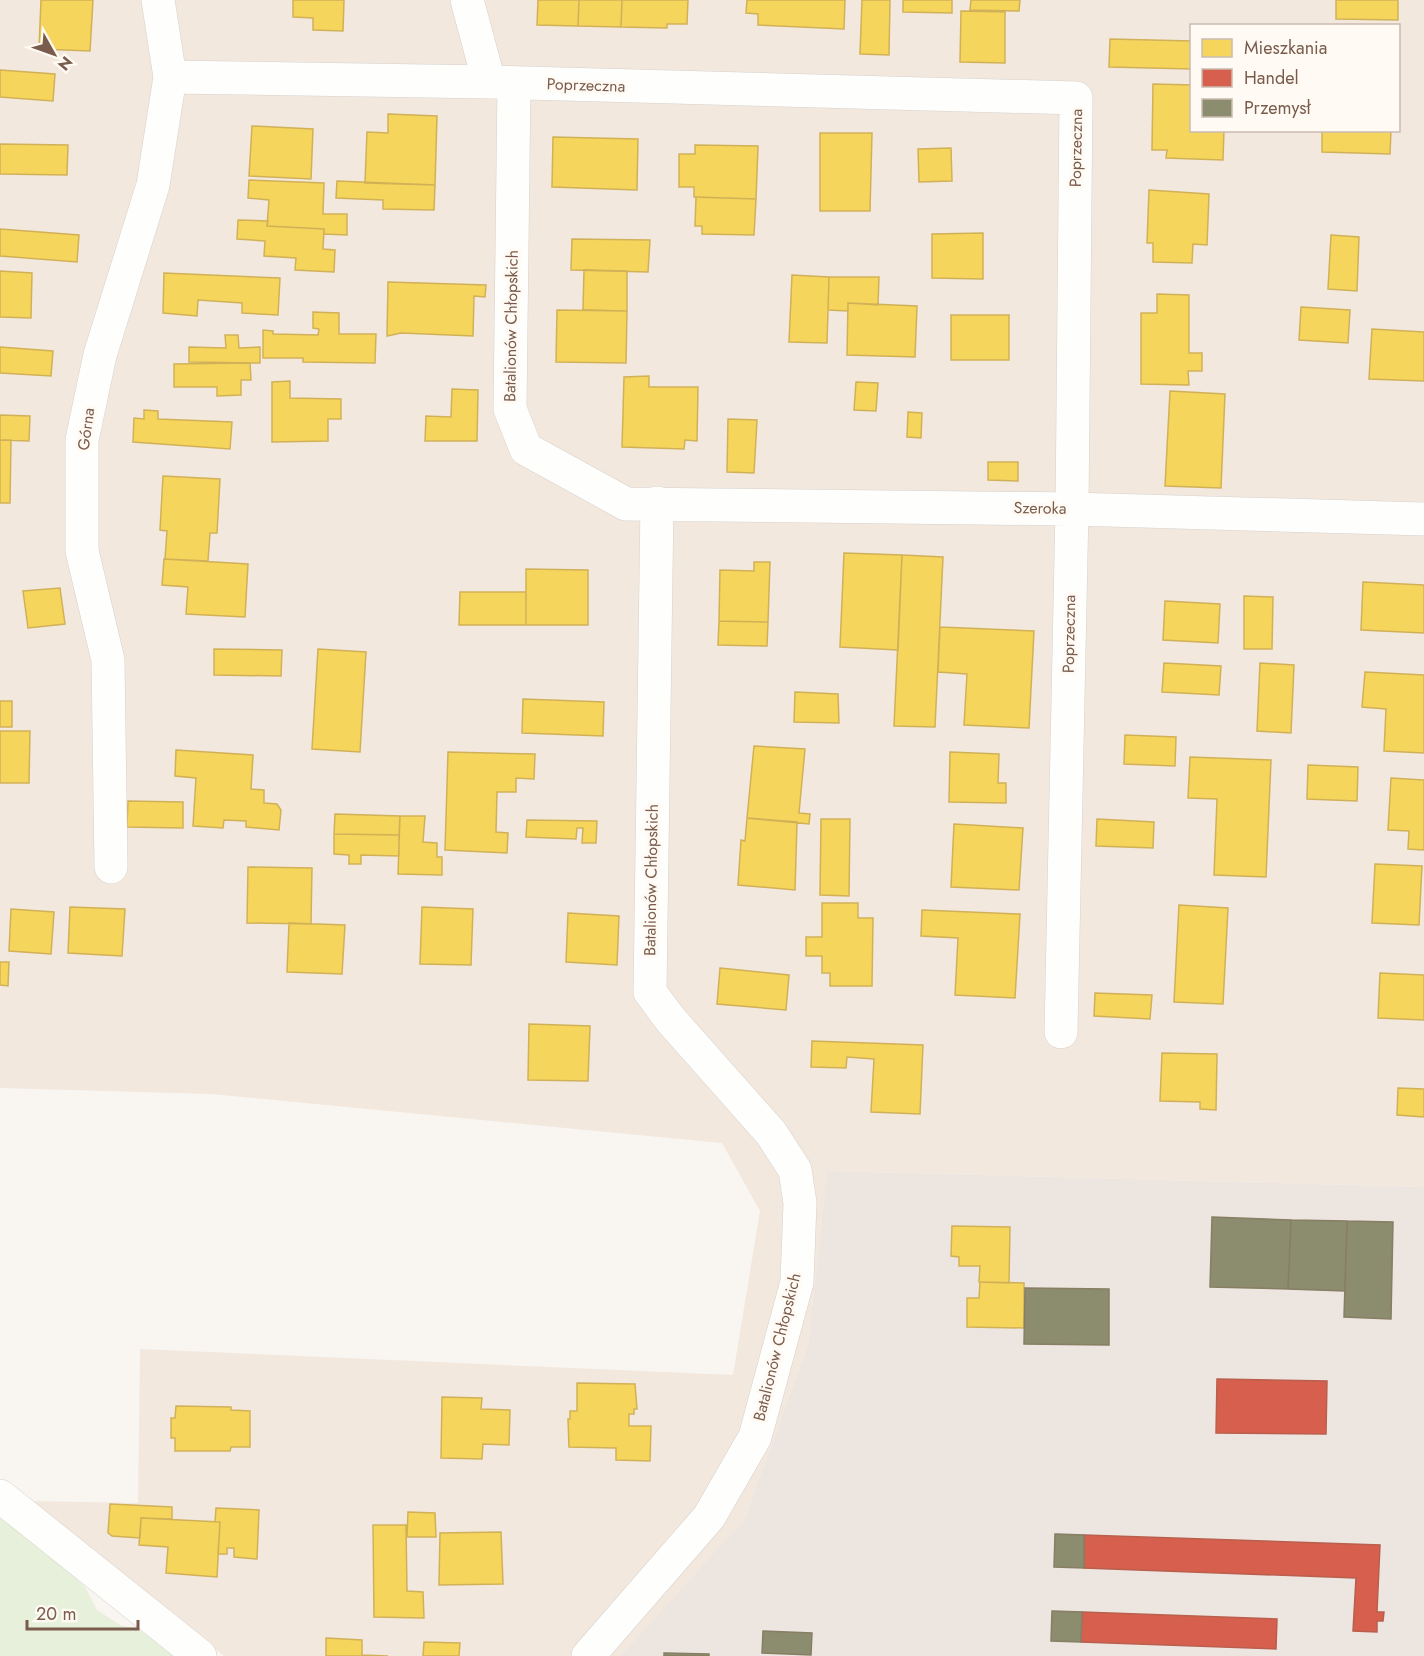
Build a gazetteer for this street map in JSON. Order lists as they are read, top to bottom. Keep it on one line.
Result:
{"streets":{"street":["Poprzeczna","Batalionów Chłopskich","Górna","Szeroka"]},"crossings":[["Poprzeczna","Batalionów Chłopskich"],["Poprzeczna","Górna"],["Poprzeczna","Szeroka"],["Batalionów Chłopskich","Szeroka"]],"legend":["Mieszkania","Handel","Przemysł"],"scale_bar":"20 m","north":"bottom right"}
